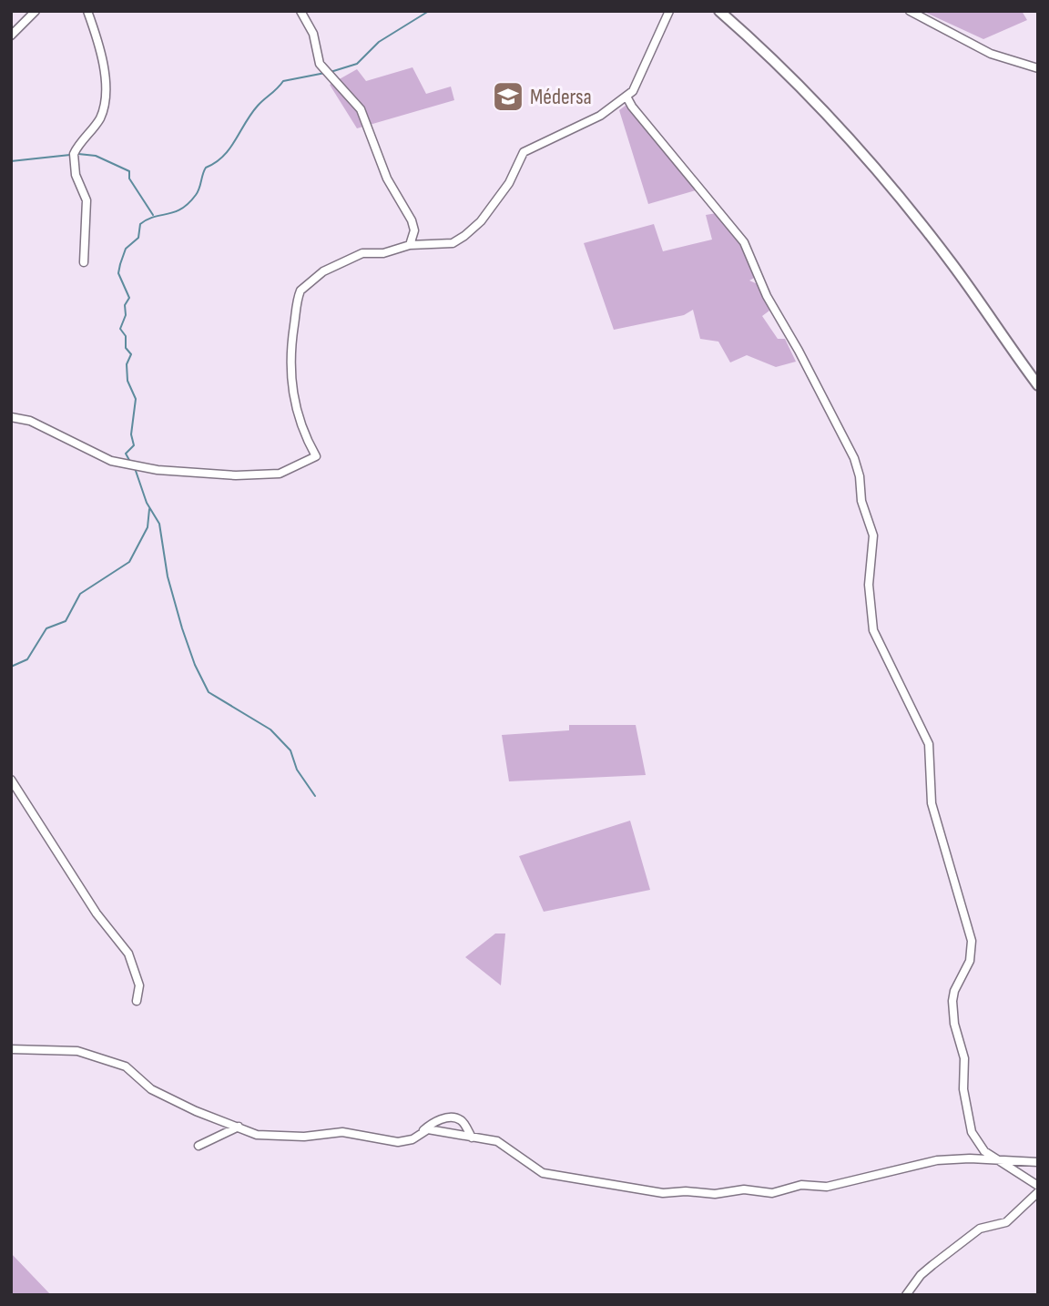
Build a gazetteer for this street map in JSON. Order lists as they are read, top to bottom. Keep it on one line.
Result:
{"places":{"school or university":["Médersa"]}}
